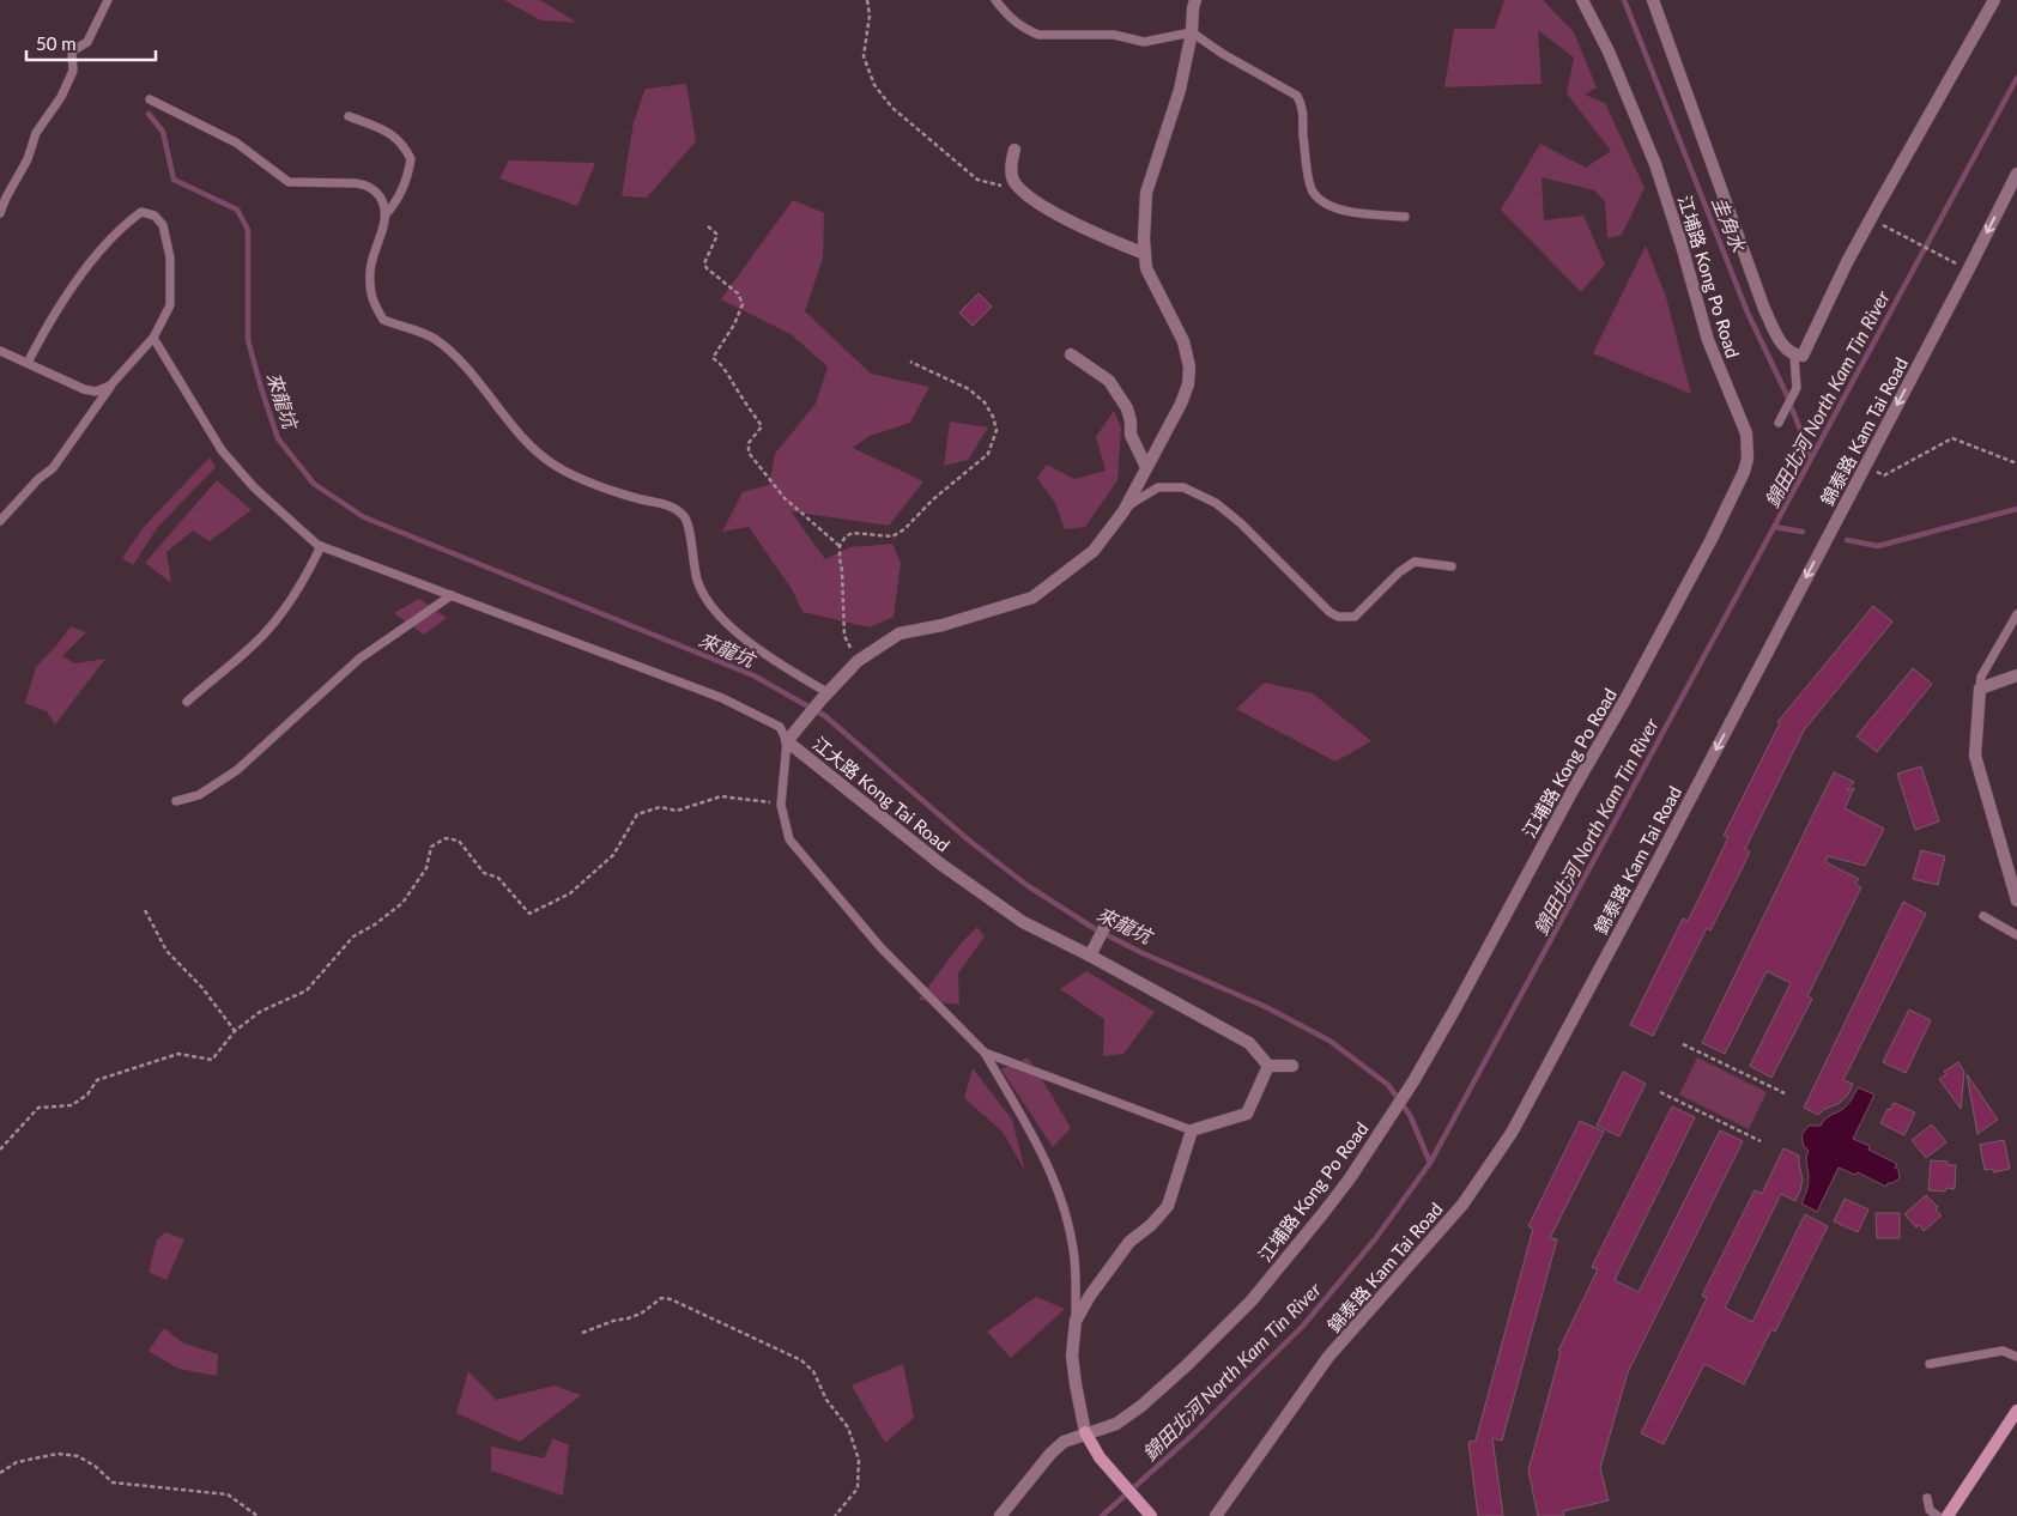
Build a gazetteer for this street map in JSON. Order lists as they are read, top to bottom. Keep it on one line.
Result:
{"streets":{"street":["江埔路 Kong Po Road","錦泰路 Kam Tai Road","江大路 Kong Tai Road"]},"one_way":["錦泰路 Kam Tai Road"],"water":["圭角水","錦田北河 North Kam Tin River","來龍坑"],"scale_bar":"50 m"}
